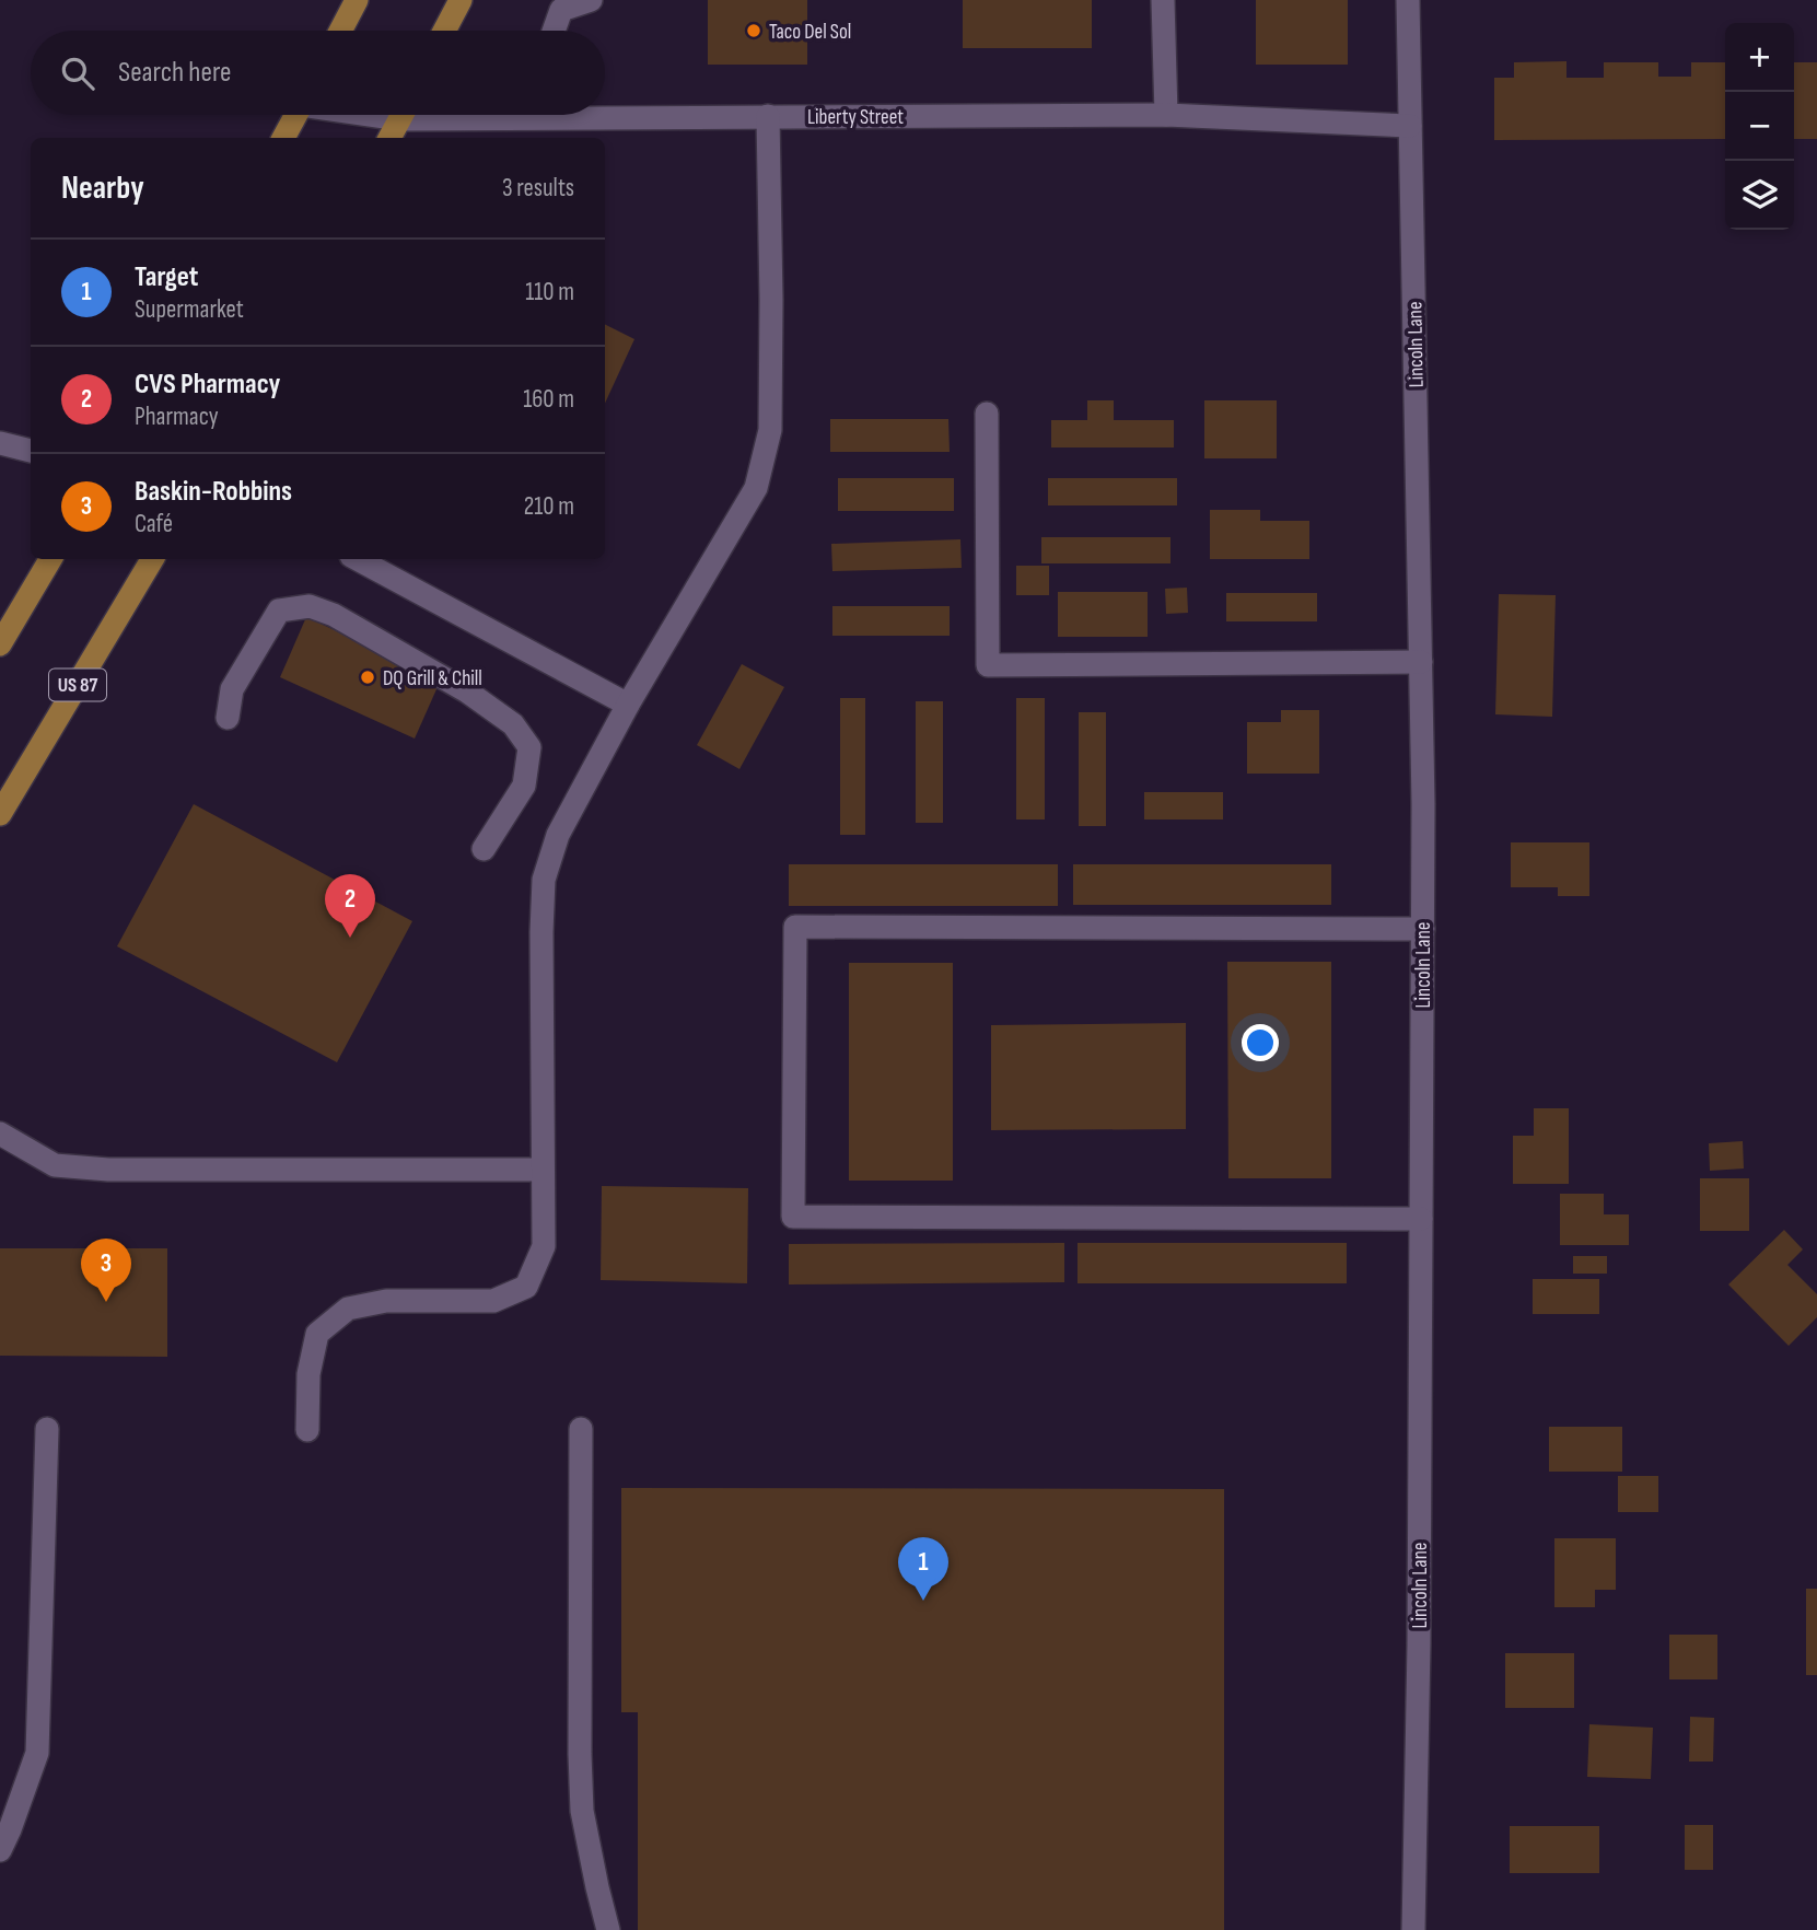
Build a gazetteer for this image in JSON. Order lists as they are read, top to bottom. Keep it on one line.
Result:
{"streets":{"main road":["US 87"],"street":["Liberty Street","Lincoln Lane"]},"crossings":[["Liberty Street","Lincoln Lane"]],"places":["Taco Del Sol","DQ Grill & Chill"],"page":{"map_buttons":["+","−"],"search":"Search here","heading":["Nearby","3 results"],"list":[{"mark":"1","name":"Target","note":"Supermarket","value":"110 m"},{"mark":"2","name":"CVS Pharmacy","note":"Pharmacy","value":"160 m"},{"mark":"3","name":"Baskin-Robbins","note":"Café","value":"210 m"}],"pins":["2","3","1"]}}
